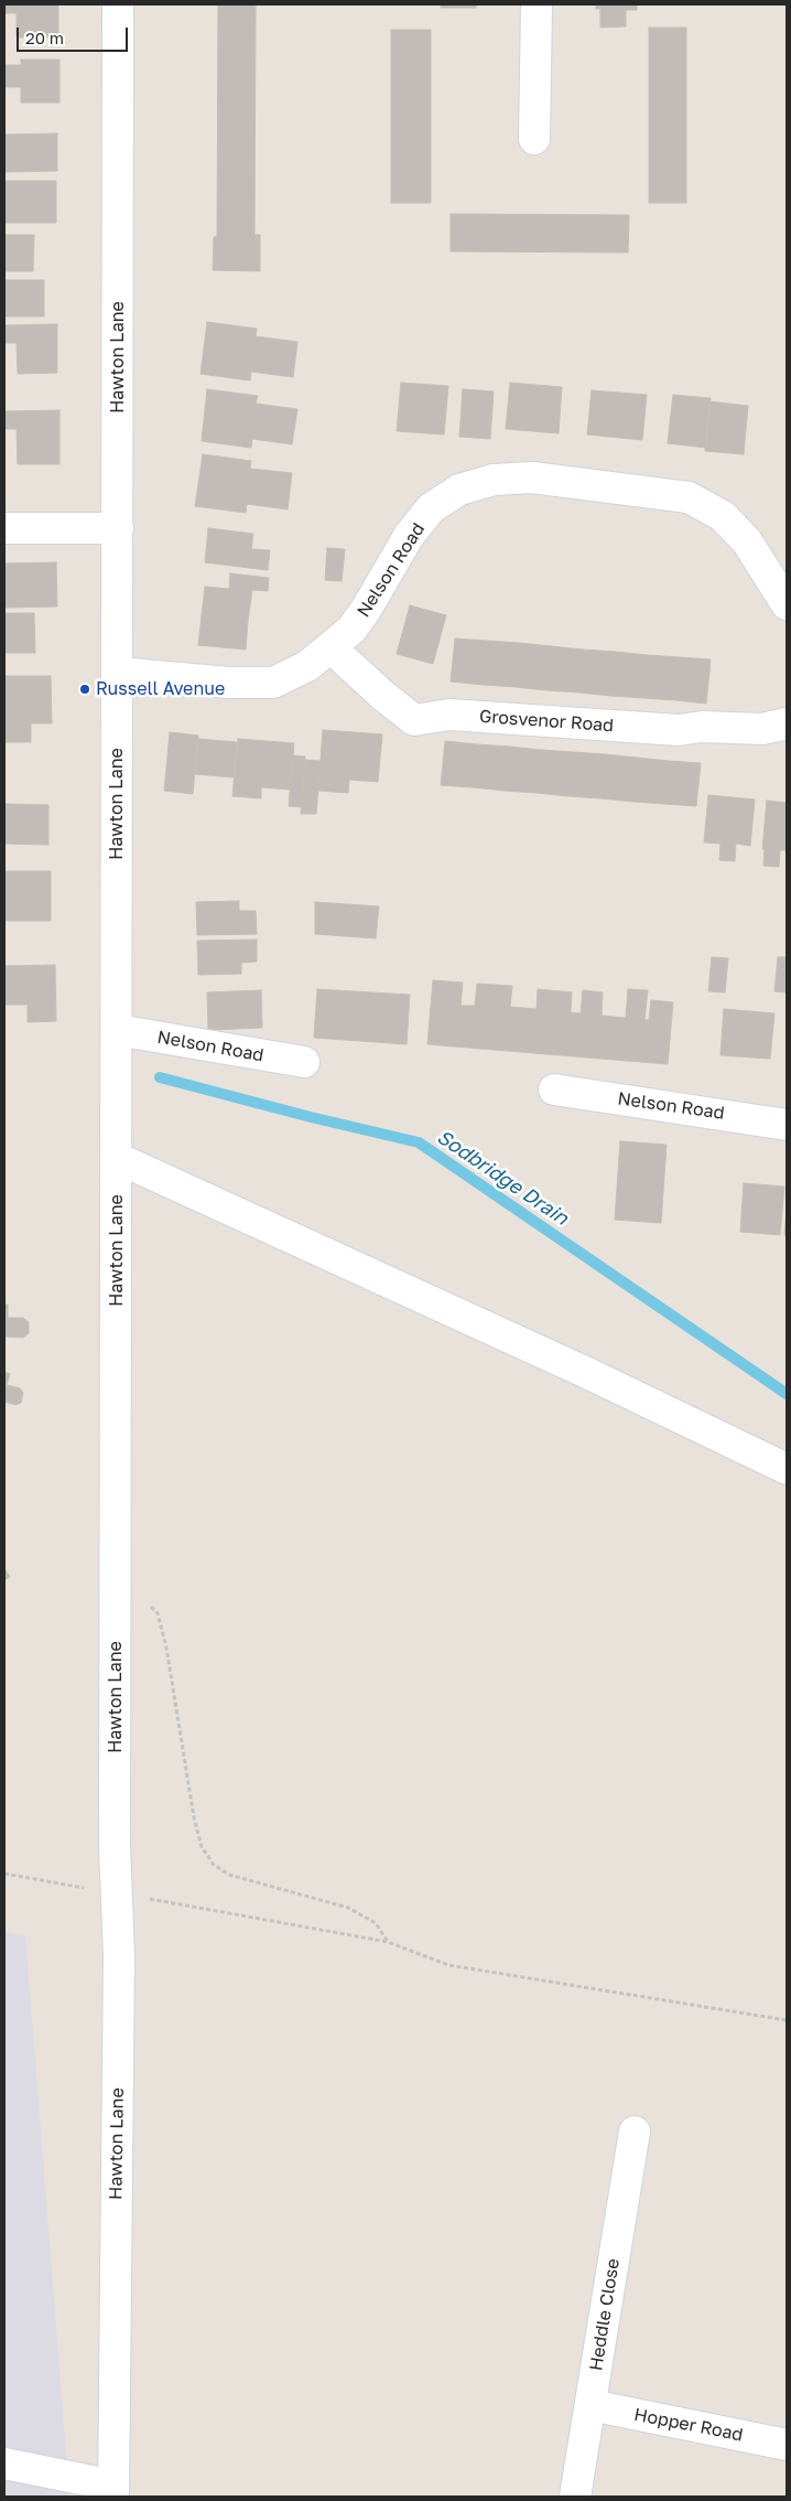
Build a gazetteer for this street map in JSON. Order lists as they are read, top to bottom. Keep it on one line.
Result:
{"streets":{"street":["Hawton Lane","Nelson Road","Grosvenor Road","Heddle Close","Hopper Road"]},"crossings":[["Hawton Lane","Nelson Road"],["Nelson Road","Grosvenor Road"],["Heddle Close","Hopper Road"]],"water":["Sodbridge Drain"],"places":["Russell Avenue"],"scale_bar":"20 m"}
